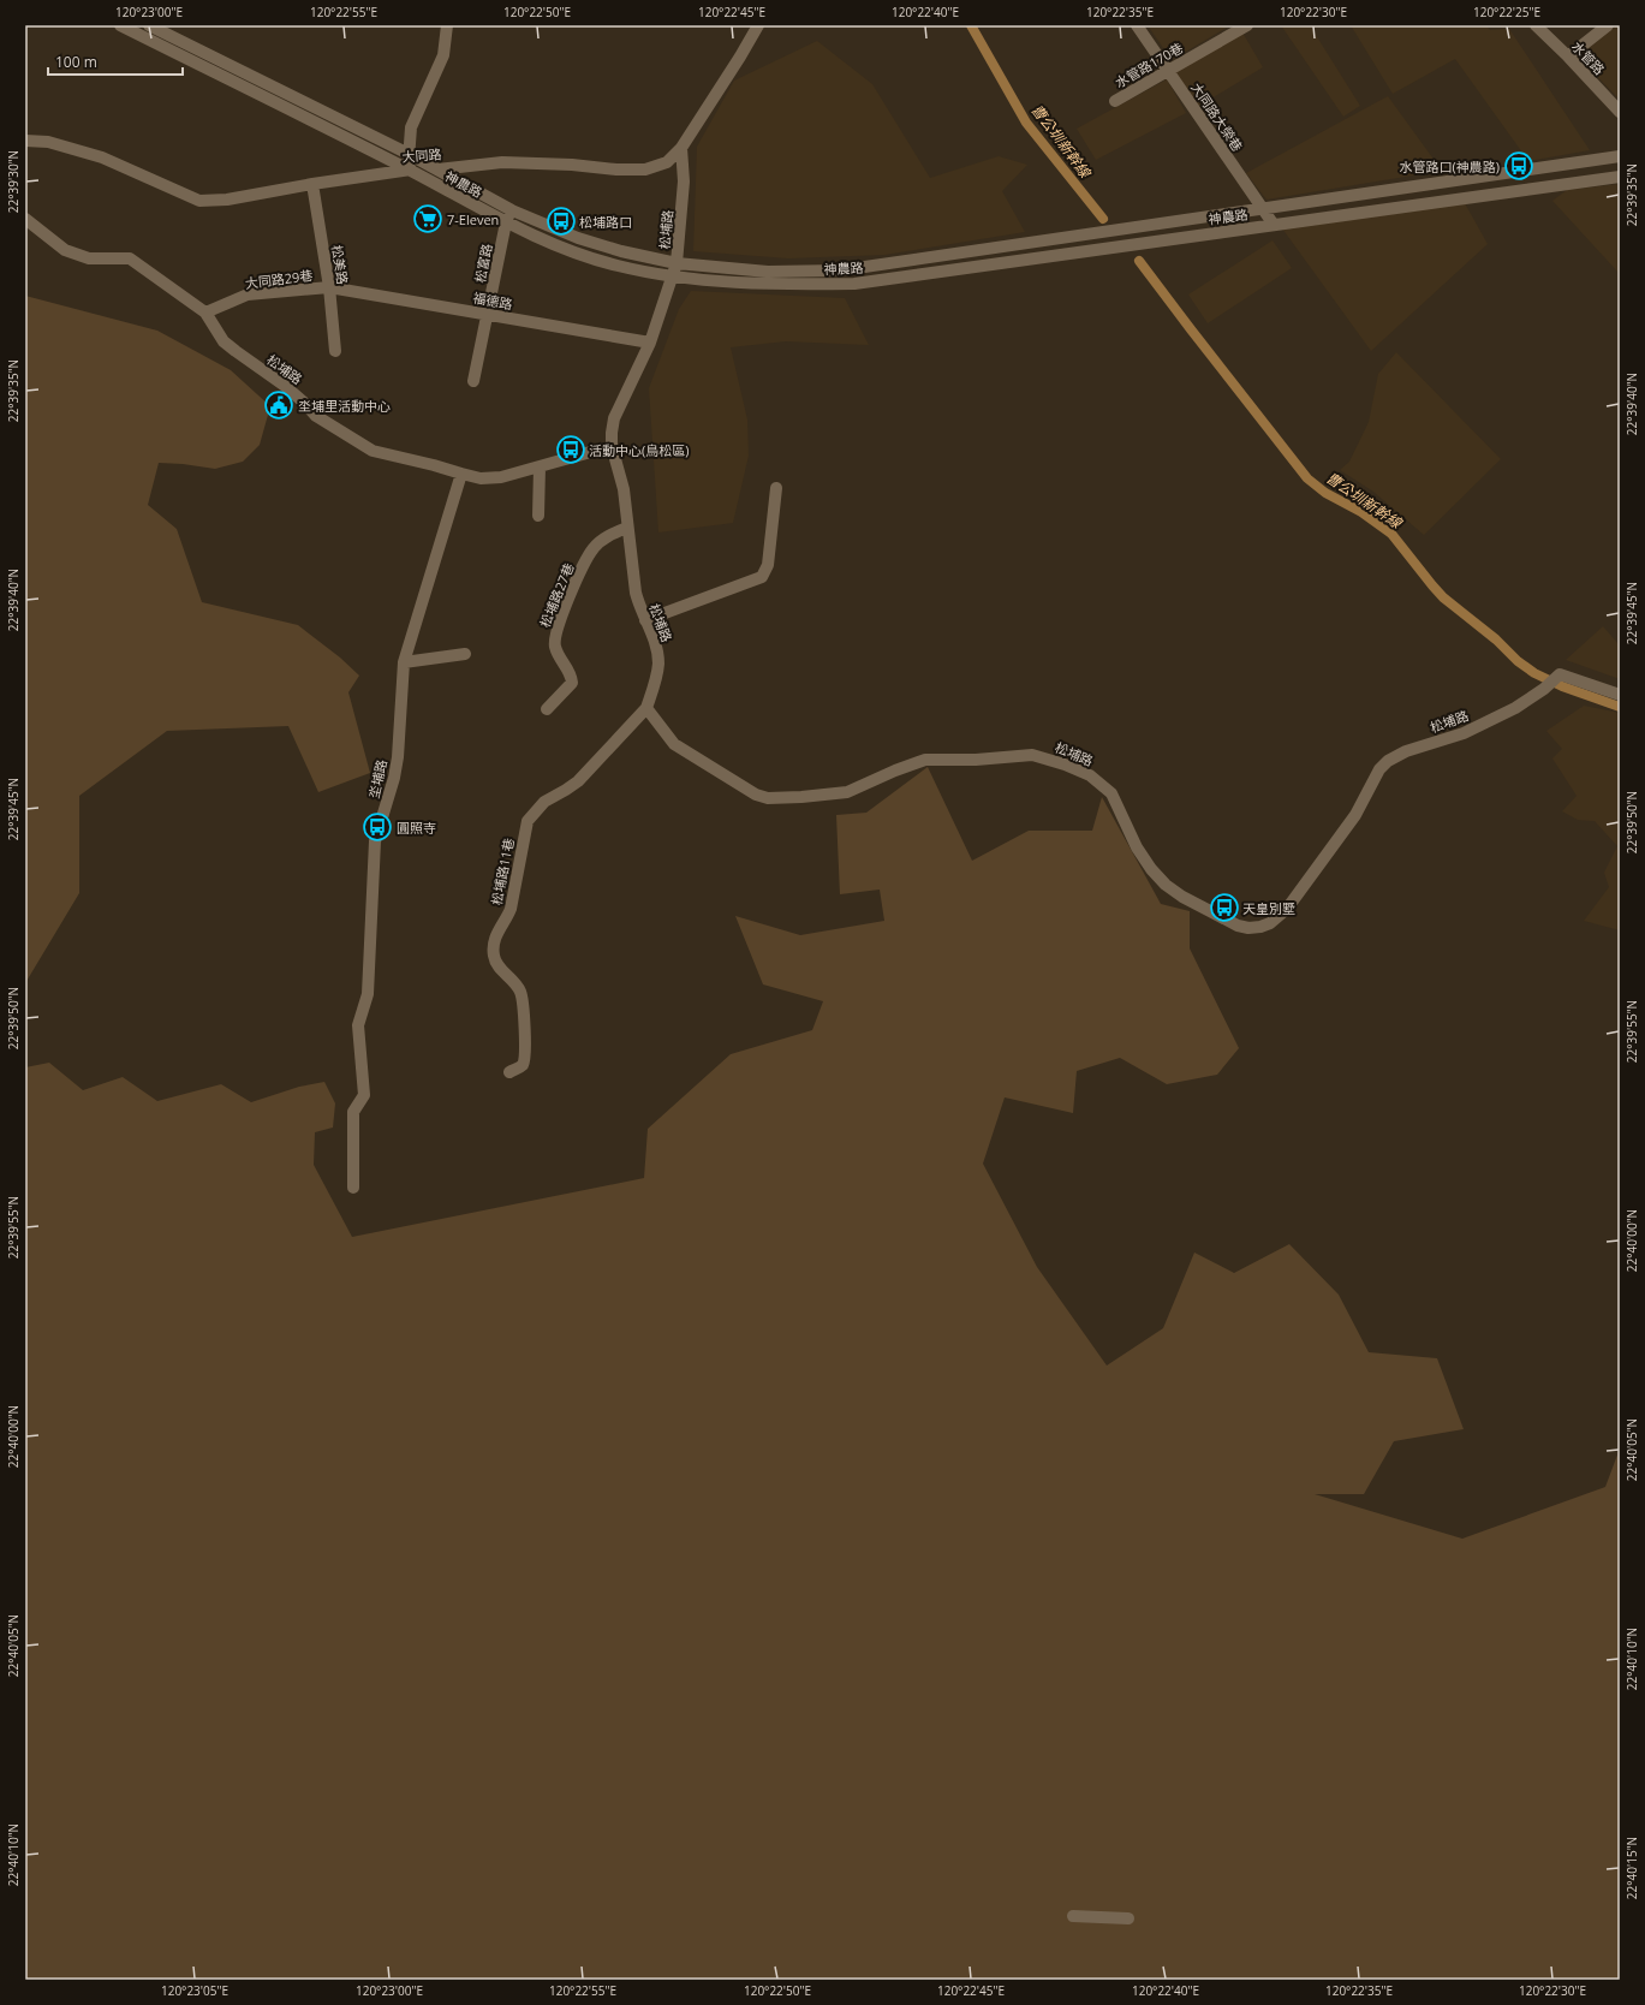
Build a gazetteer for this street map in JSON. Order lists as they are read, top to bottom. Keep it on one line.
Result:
{"streets":{"street":["水管路","水管路170巷","大同路大榮巷","大同路","神農路","松埔路","松富路","松美路","大同路29巷","福德路","松埔路27巷","坔埔路","松埔路11巷"]},"crossings":[["水管路170巷","大同路大榮巷"],["大同路大榮巷","神農路"],["大同路","神農路"],["大同路","松埔路"],["大同路","松美路"],["神農路","松埔路"],["神農路","松富路"],["松埔路","大同路29巷"],["松埔路","福德路"],["松埔路","松埔路27巷"],["松埔路","坔埔路"],["松埔路","松埔路11巷"],["松富路","福德路"],["松美路","大同路29巷"],["松美路","福德路"],["大同路29巷","福德路"]],"water":["曹公圳新幹線"],"places":{"bus stop":["水管路口(神農路)","松埔路口","活動中心(鳥松區)","圓照寺","天皇別墅"],"supermarket":["7-Eleven"],"public building":["坔埔里活動中心"]},"scale_bar":"100 m","coordinates":["120°23'00\"E","120°22'55\"E","120°22'50\"E","120°22'45\"E","120°22'40\"E","120°22'35\"E","120°22'30\"E","120°22'25\"E","22°39'30\"N","22°39'35\"N","22°39'40\"N","22°39'45\"N","22°39'50\"N","22°39'55\"N","22°40'00\"N","22°40'05\"N","22°40'10\"N","22°40'15\"N","120°23'05\"E"]}
